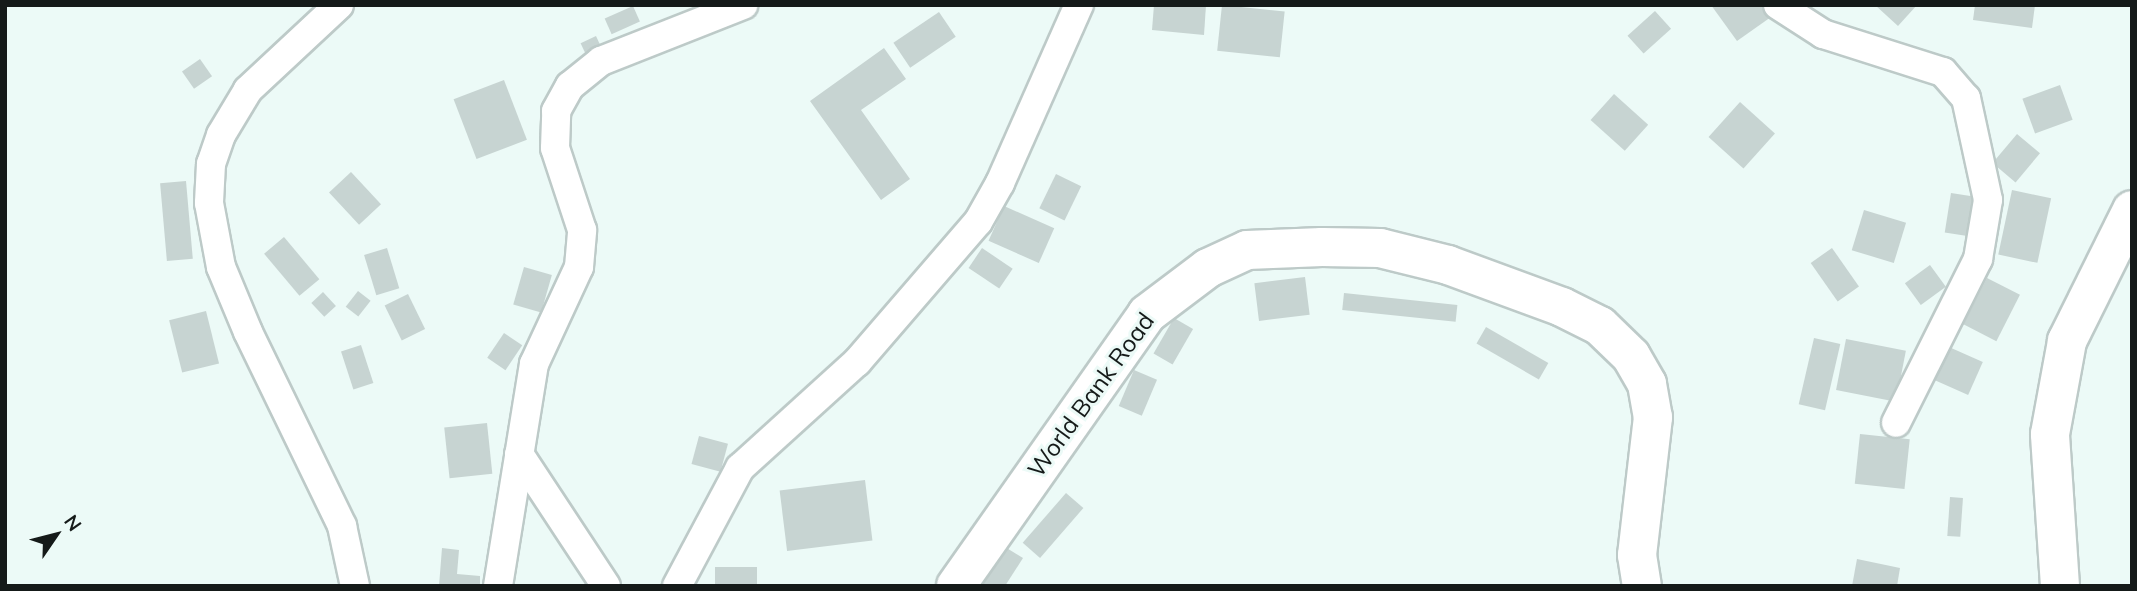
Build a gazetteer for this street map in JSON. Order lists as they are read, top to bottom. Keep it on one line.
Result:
{"streets":{"main road":["World Bank Road"]},"north":"top right"}
